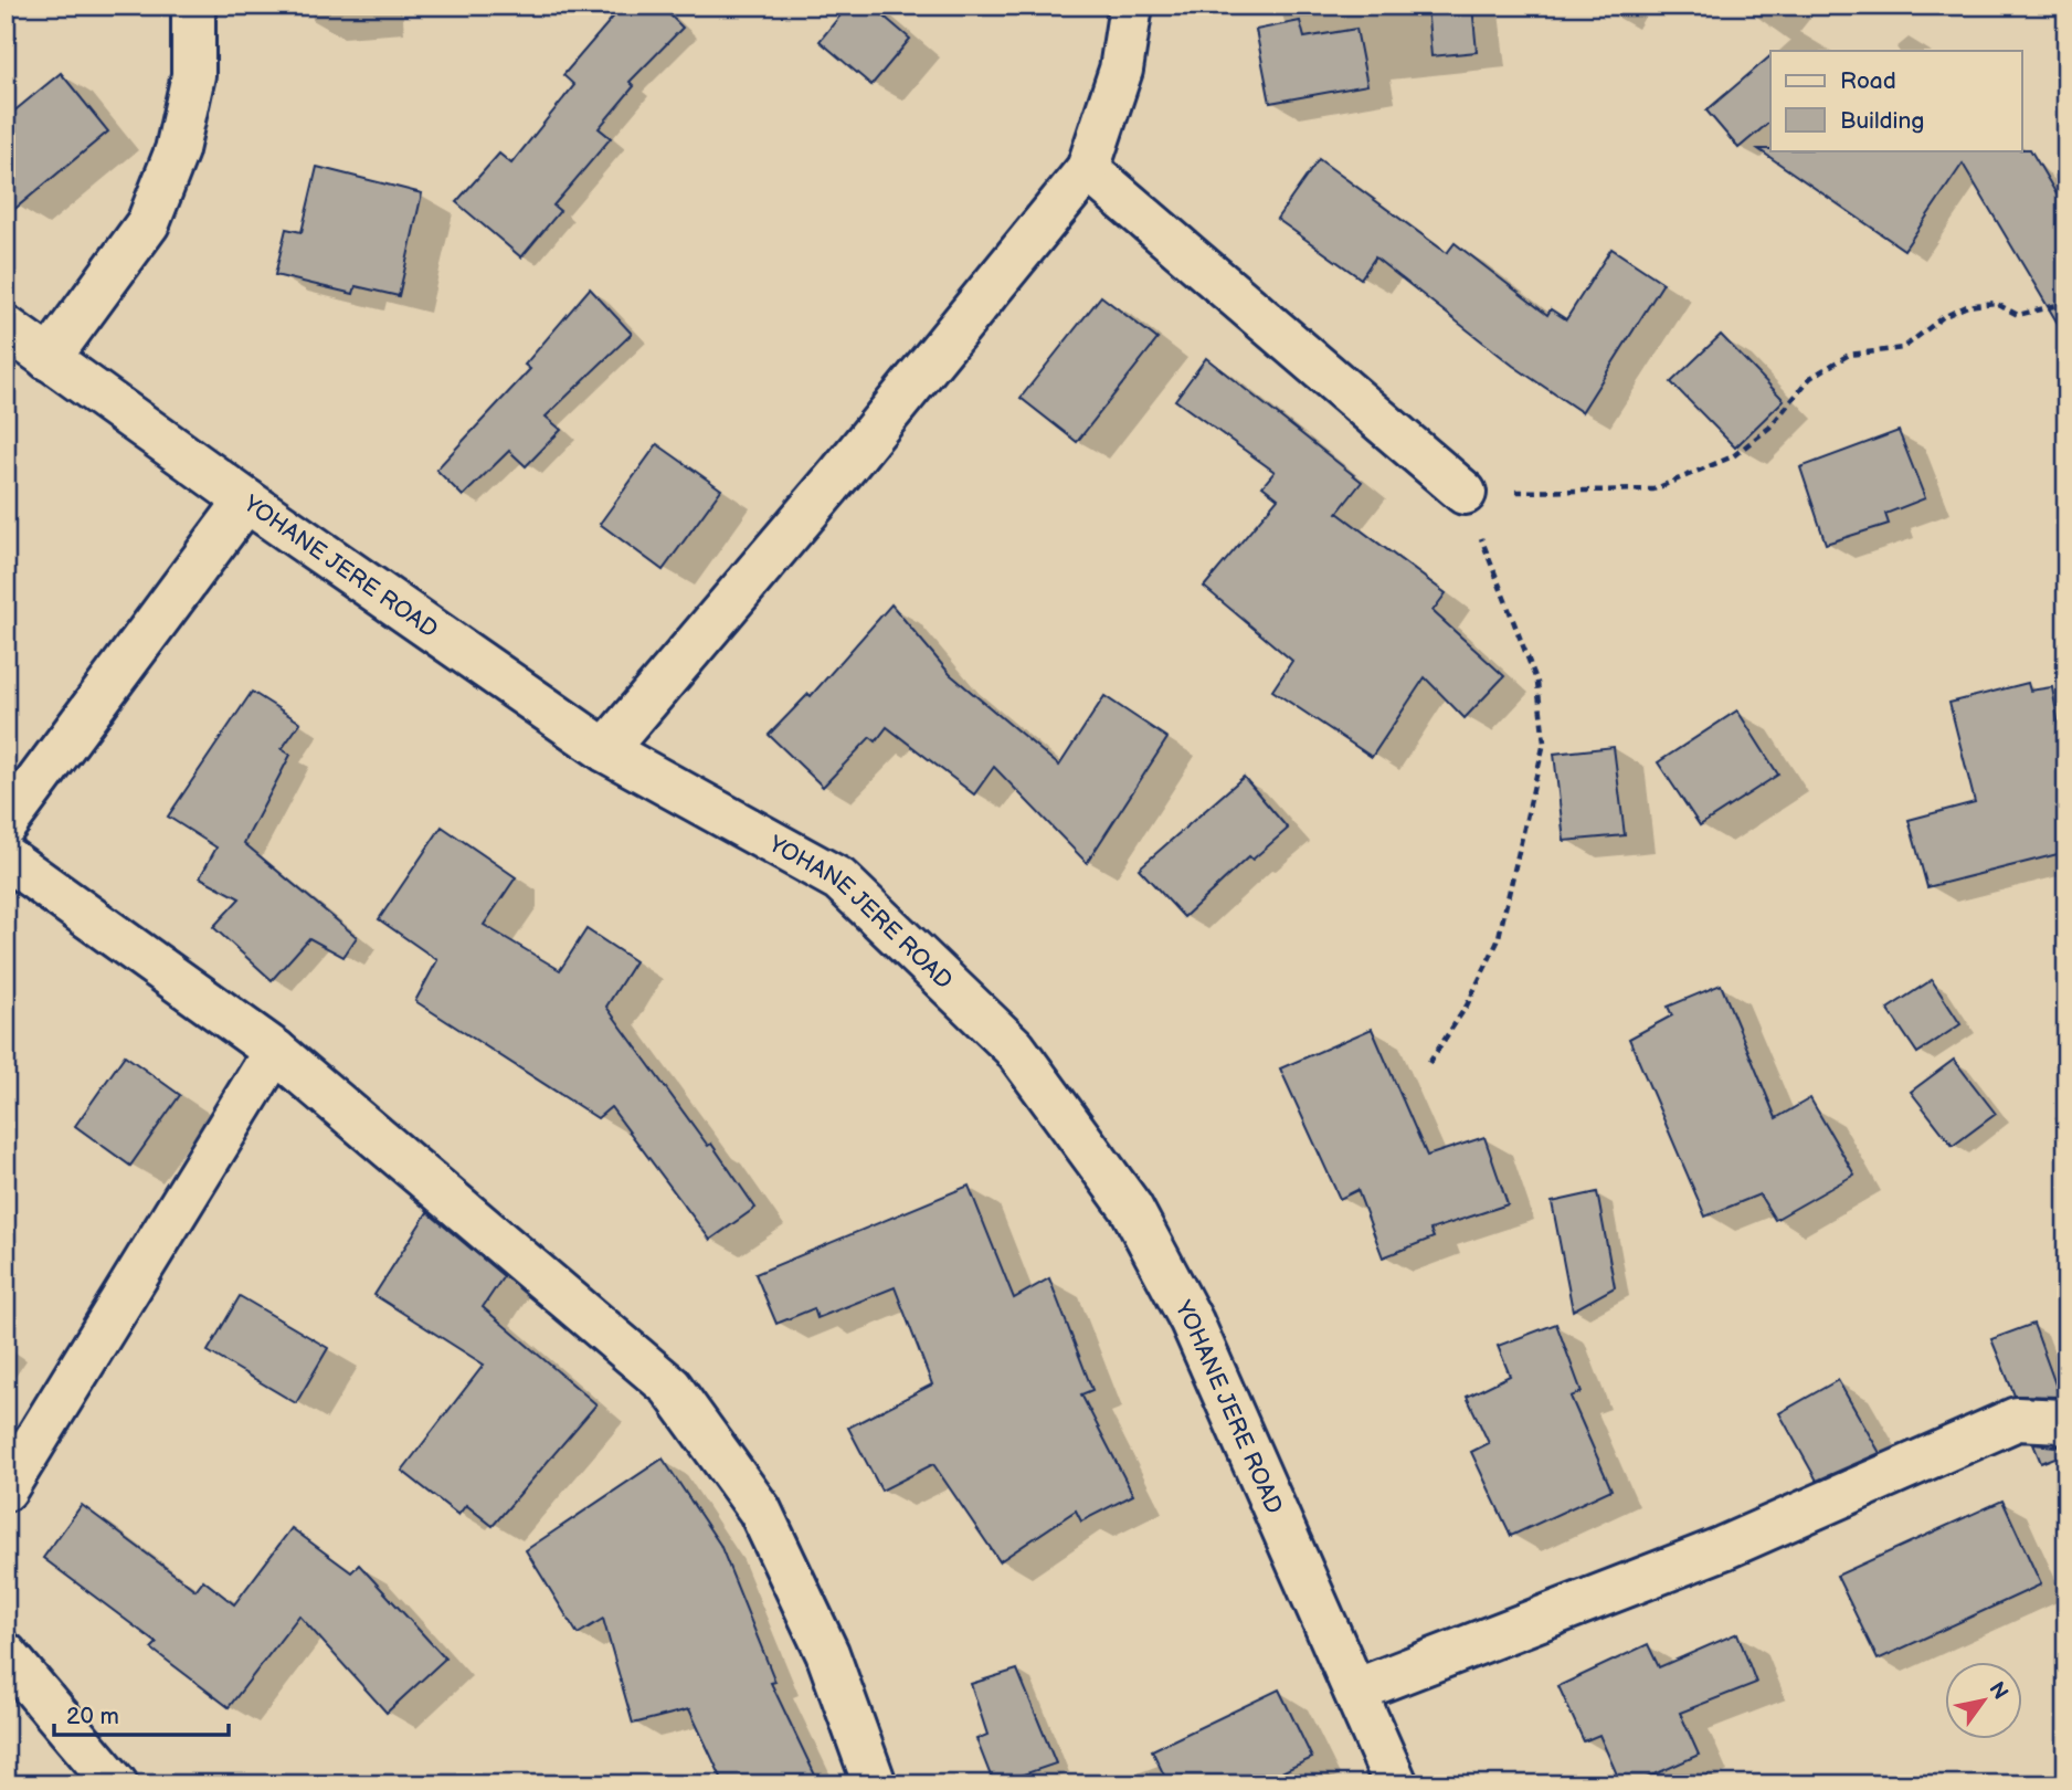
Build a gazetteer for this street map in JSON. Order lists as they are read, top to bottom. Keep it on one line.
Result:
{"streets":{"street":["YOHANE JERE ROAD"]},"legend":["Road","Building"],"scale_bar":"20 m","north":"top right"}
